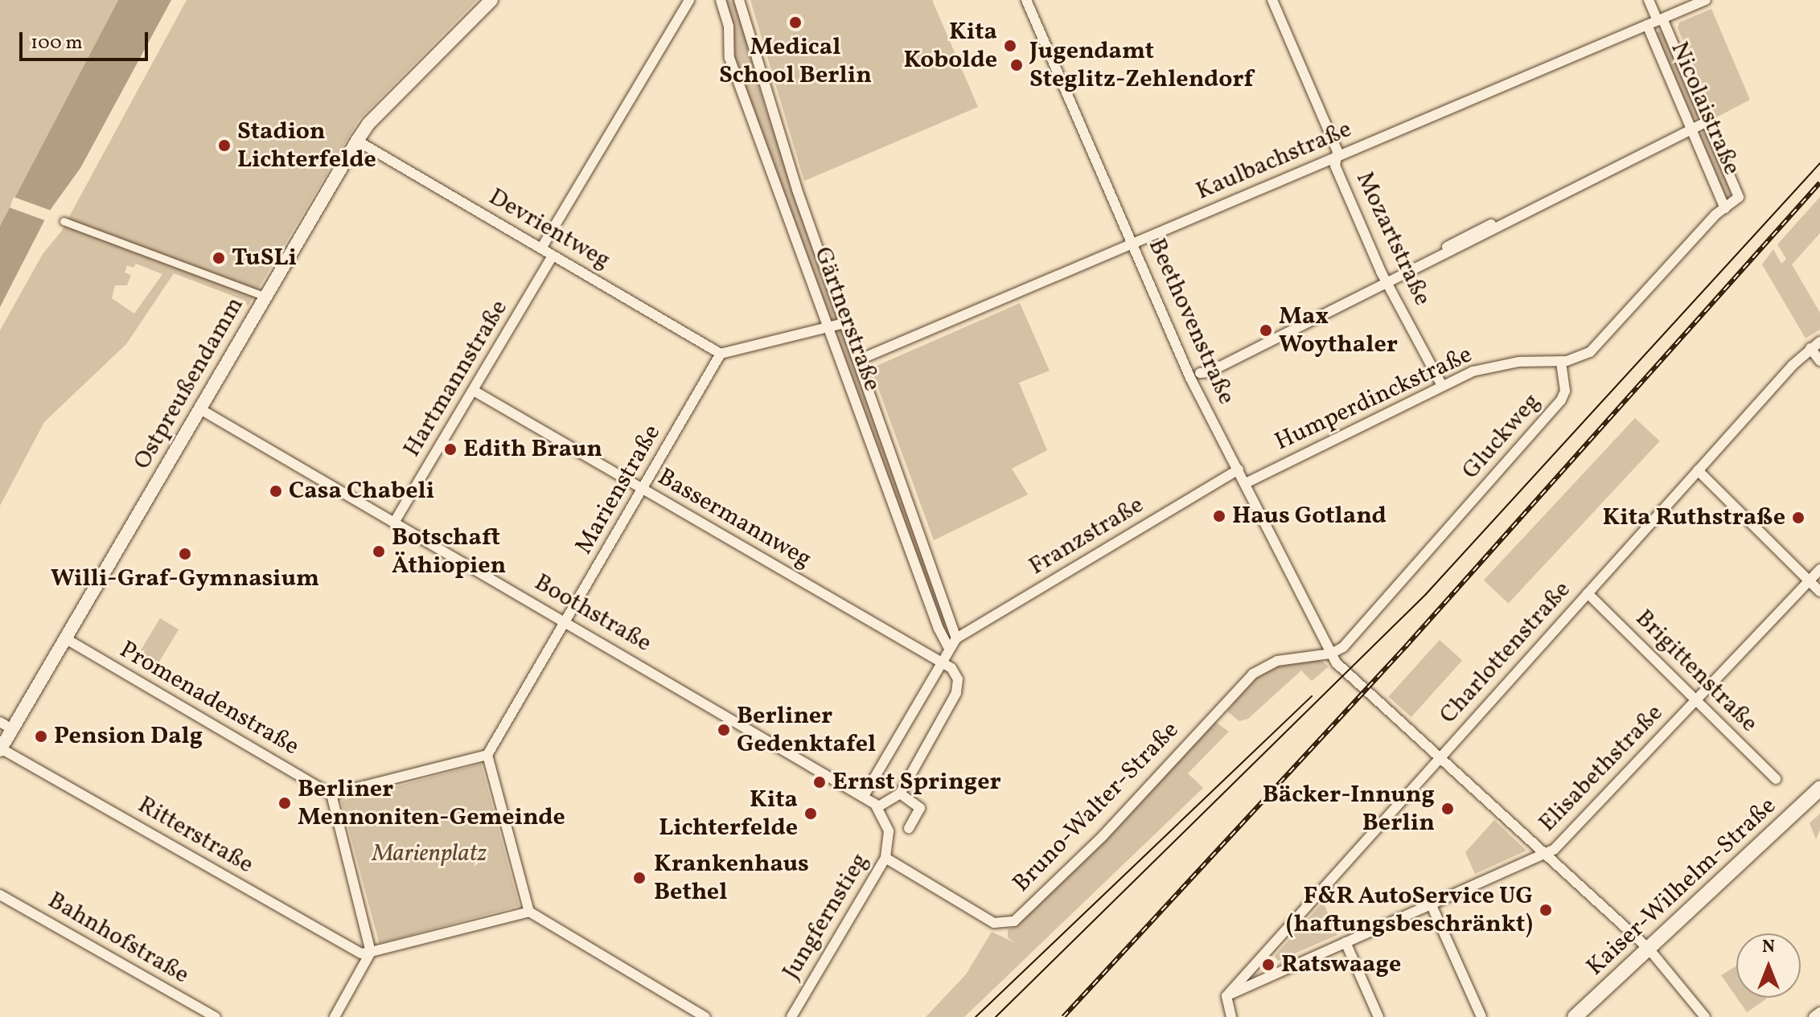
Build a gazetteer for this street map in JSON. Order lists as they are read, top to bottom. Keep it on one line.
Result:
{"streets":{"main road":["Kaiser-Wilhelm-Straße"],"street":["Nicolaistraße","Kaulbachstraße","Devrientweg","Mozartstraße","Gärtnerstraße","Beethovenstraße","Hartmannstraße","Ostpreußendamm","Humperdinckstraße","Gluckweg","Marienstraße","Bassermannweg","Franzstraße","Boothstraße","Charlottenstraße","Brigittenstraße","Promenadenstraße","Elisabethstraße","Bruno-Walter-Straße","Ritterstraße","Jungfernstieg","Bahnhofstraße"]},"crossings":[["Nicolaistraße","Kaulbachstraße"],["Kaulbachstraße","Mozartstraße"],["Kaulbachstraße","Gärtnerstraße"],["Kaulbachstraße","Beethovenstraße"],["Devrientweg","Hartmannstraße"],["Devrientweg","Ostpreußendamm"],["Devrientweg","Marienstraße"],["Mozartstraße","Humperdinckstraße"],["Gärtnerstraße","Franzstraße"],["Beethovenstraße","Humperdinckstraße"],["Beethovenstraße","Gluckweg"],["Beethovenstraße","Franzstraße"],["Beethovenstraße","Bruno-Walter-Straße"],["Hartmannstraße","Bassermannweg"],["Hartmannstraße","Boothstraße"],["Ostpreußendamm","Boothstraße"],["Ostpreußendamm","Promenadenstraße"],["Ostpreußendamm","Ritterstraße"],["Humperdinckstraße","Gluckweg"],["Gluckweg","Bruno-Walter-Straße"],["Marienstraße","Bassermannweg"],["Marienstraße","Boothstraße"],["Charlottenstraße","Brigittenstraße"],["Charlottenstraße","Elisabethstraße"],["Brigittenstraße","Elisabethstraße"],["Bruno-Walter-Straße","Jungfernstieg"]],"parks":["Marienplatz"],"places":["Medical School Berlin","Kita Kobolde","Jugendamt Steglitz-Zehlendorf","Stadion Lichterfelde","TuSLi","Max Woythaler","Edith Braun","Casa Chabeli","Haus Gotland","Kita Ruthstraße","Botschaft Äthiopien","Willi-Graf-Gymnasium","Berliner Gedenktafel","Pension Dalg","Ernst Springer","Berliner Mennoniten-Gemeinde","Bäcker-Innung Berlin","Kita Lichterfelde","Krankenhaus Bethel","F&R AutoService UG (haftungsbeschränkt)","Ratswaage"],"scale_bar":"100 m","north":"top"}
